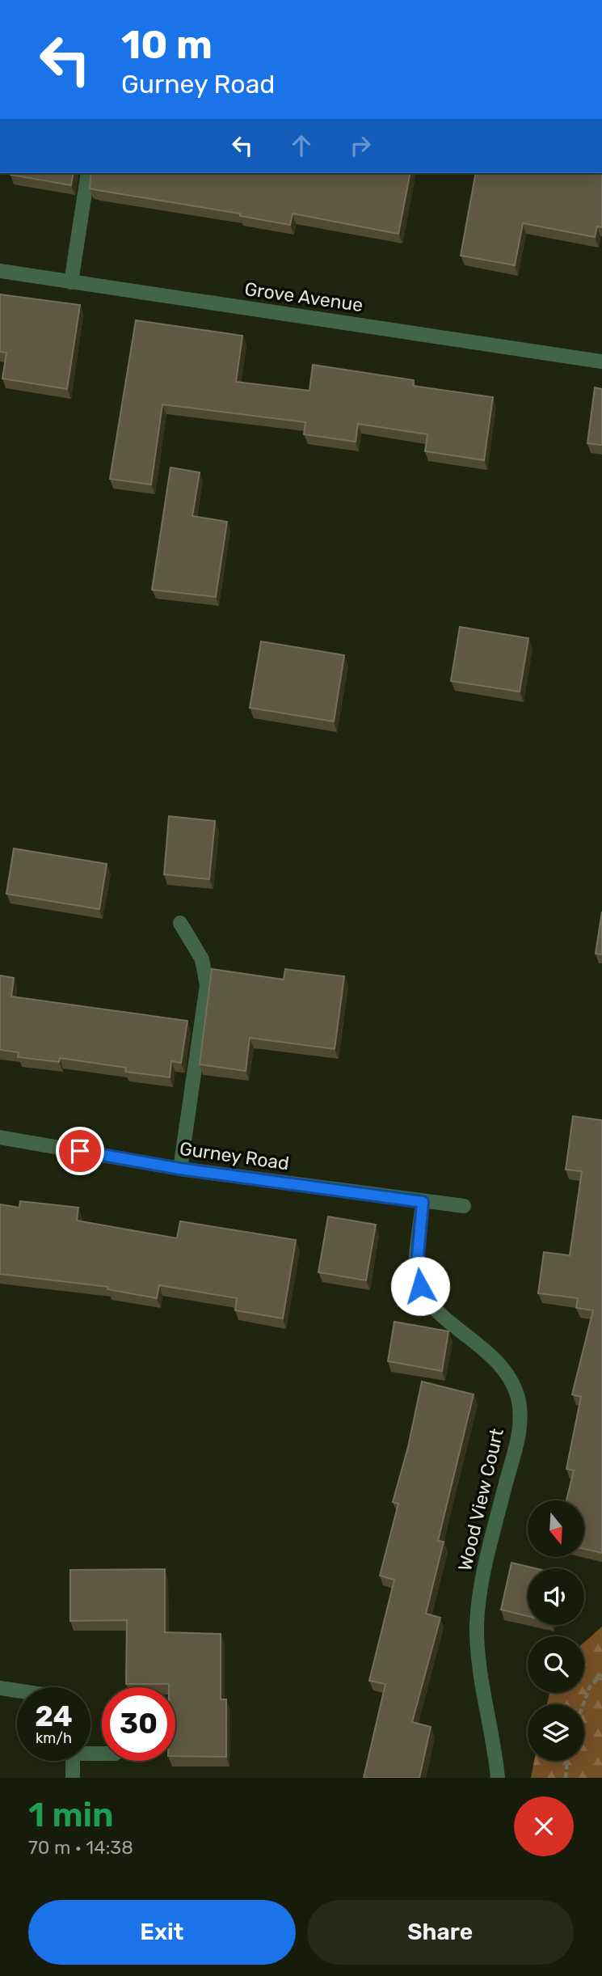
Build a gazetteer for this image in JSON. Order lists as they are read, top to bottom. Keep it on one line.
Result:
{"streets":{"street":["Grove Avenue","Gurney Road","Wood View Court"]},"crossings":[["Gurney Road","Wood View Court"]],"north":"bottom","page":{"turn":["10 m","Gurney Road"],"speed":"24 km/h","limit":"30","heading":["1 min","70 m · 14:38"],"buttons":["Exit","Share"]}}
